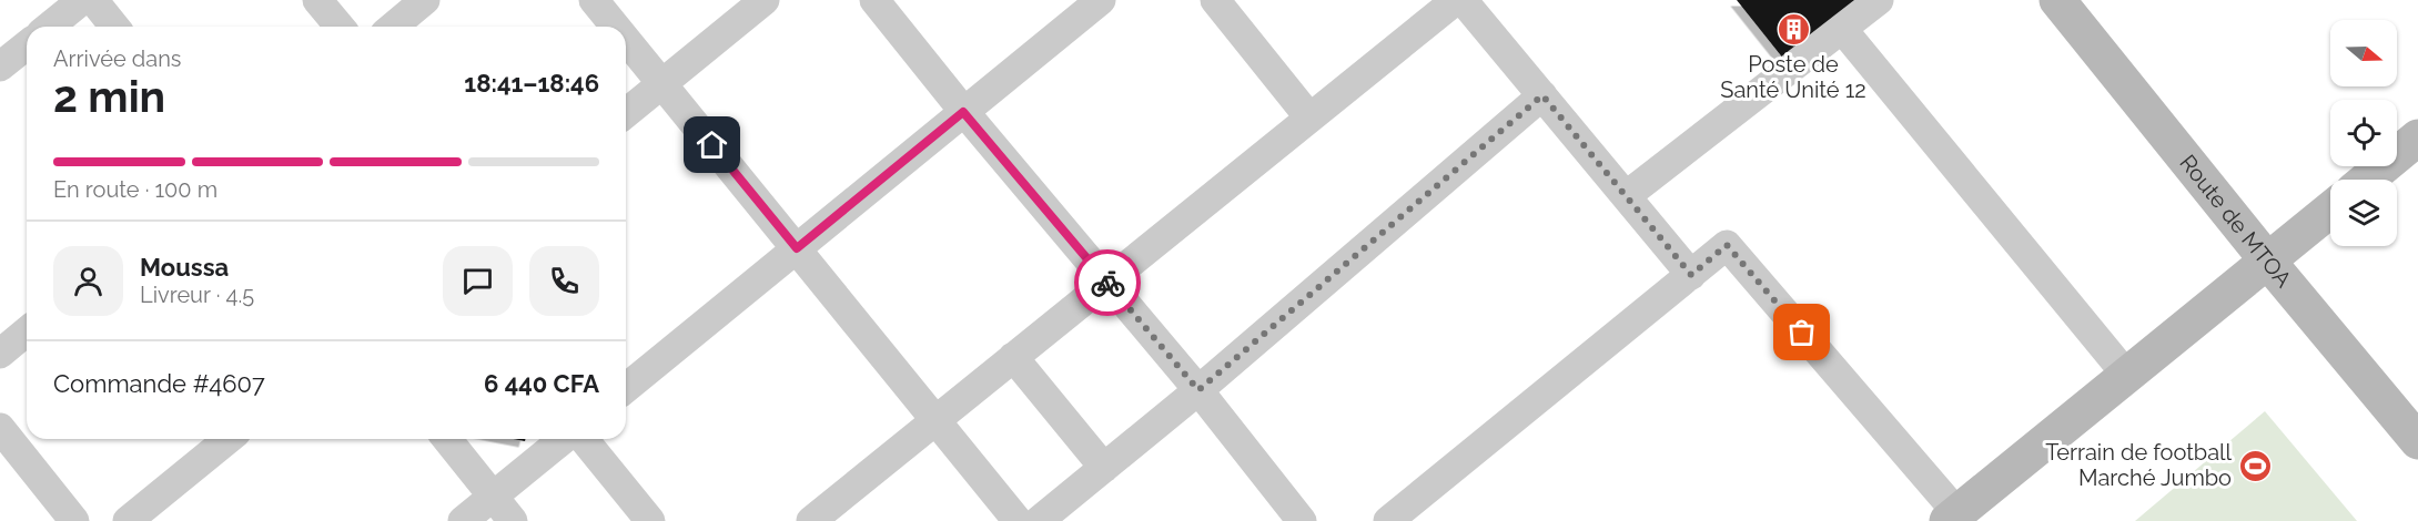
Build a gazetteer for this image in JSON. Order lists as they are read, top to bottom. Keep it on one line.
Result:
{"streets":{"street":["Route de MTOA"]},"places":{"building":["Poste de Santé Unité 12"],"sports":["Terrain de football Marché Jumbo"]},"north":"right","page":{"heading":["2 min","Arrivée dans","18:41–18:46"],"panel":["Moussa","Livreur · 4.5","Commande #4607","6 440 CFA"],"bar":"En route · 100 m"}}
